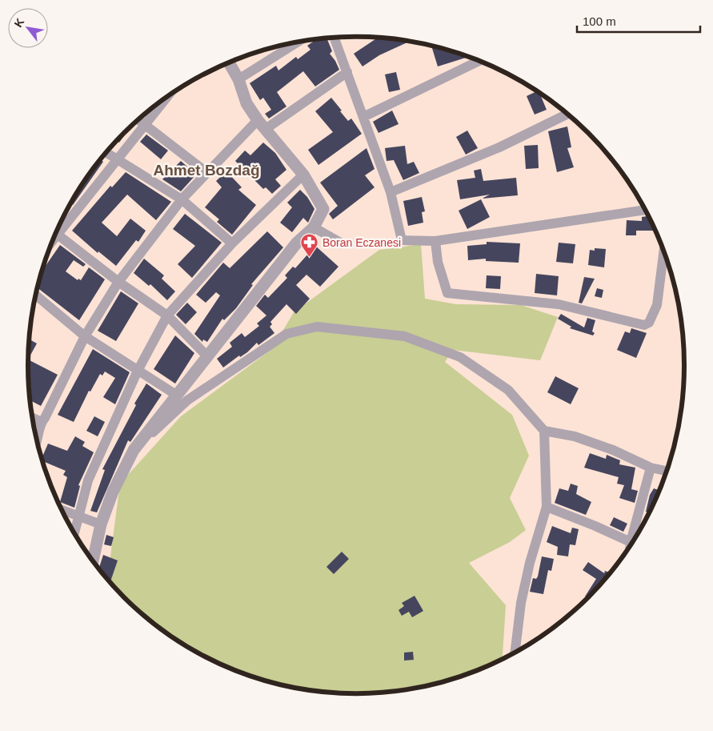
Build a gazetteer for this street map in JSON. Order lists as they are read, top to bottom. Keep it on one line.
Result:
{"districts":["Ahmet Bozdağ"],"places":{"pharmacy":["Boran Eczanesi"]},"scale_bar":"100 m","north":"top left"}
